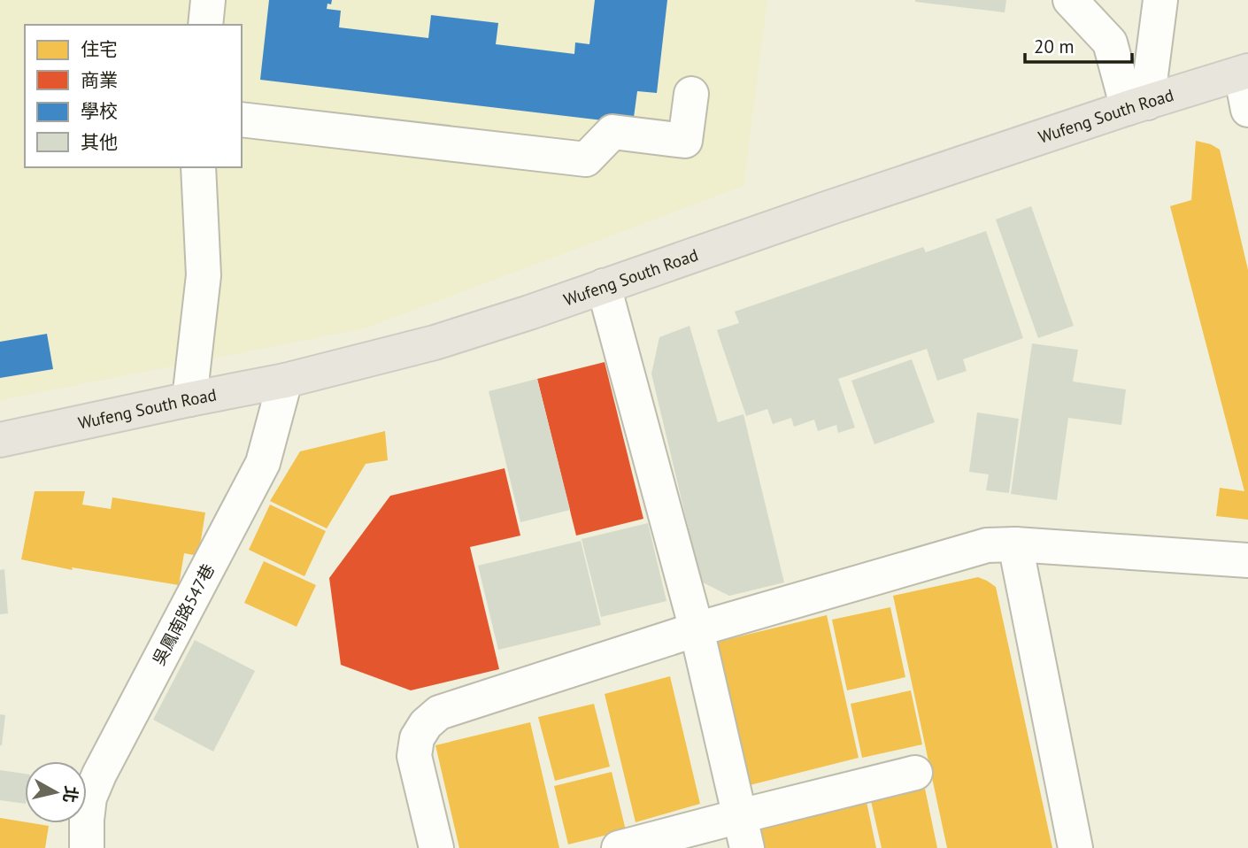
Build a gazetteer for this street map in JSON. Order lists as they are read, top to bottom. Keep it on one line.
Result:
{"streets":{"main road":["Wufeng South Road"],"street":["吳鳳南路547巷"]},"crossings":[["Wufeng South Road","吳鳳南路547巷"]],"legend":["住宅","商業","學校","其他"],"scale_bar":"20 m","north":"right"}
